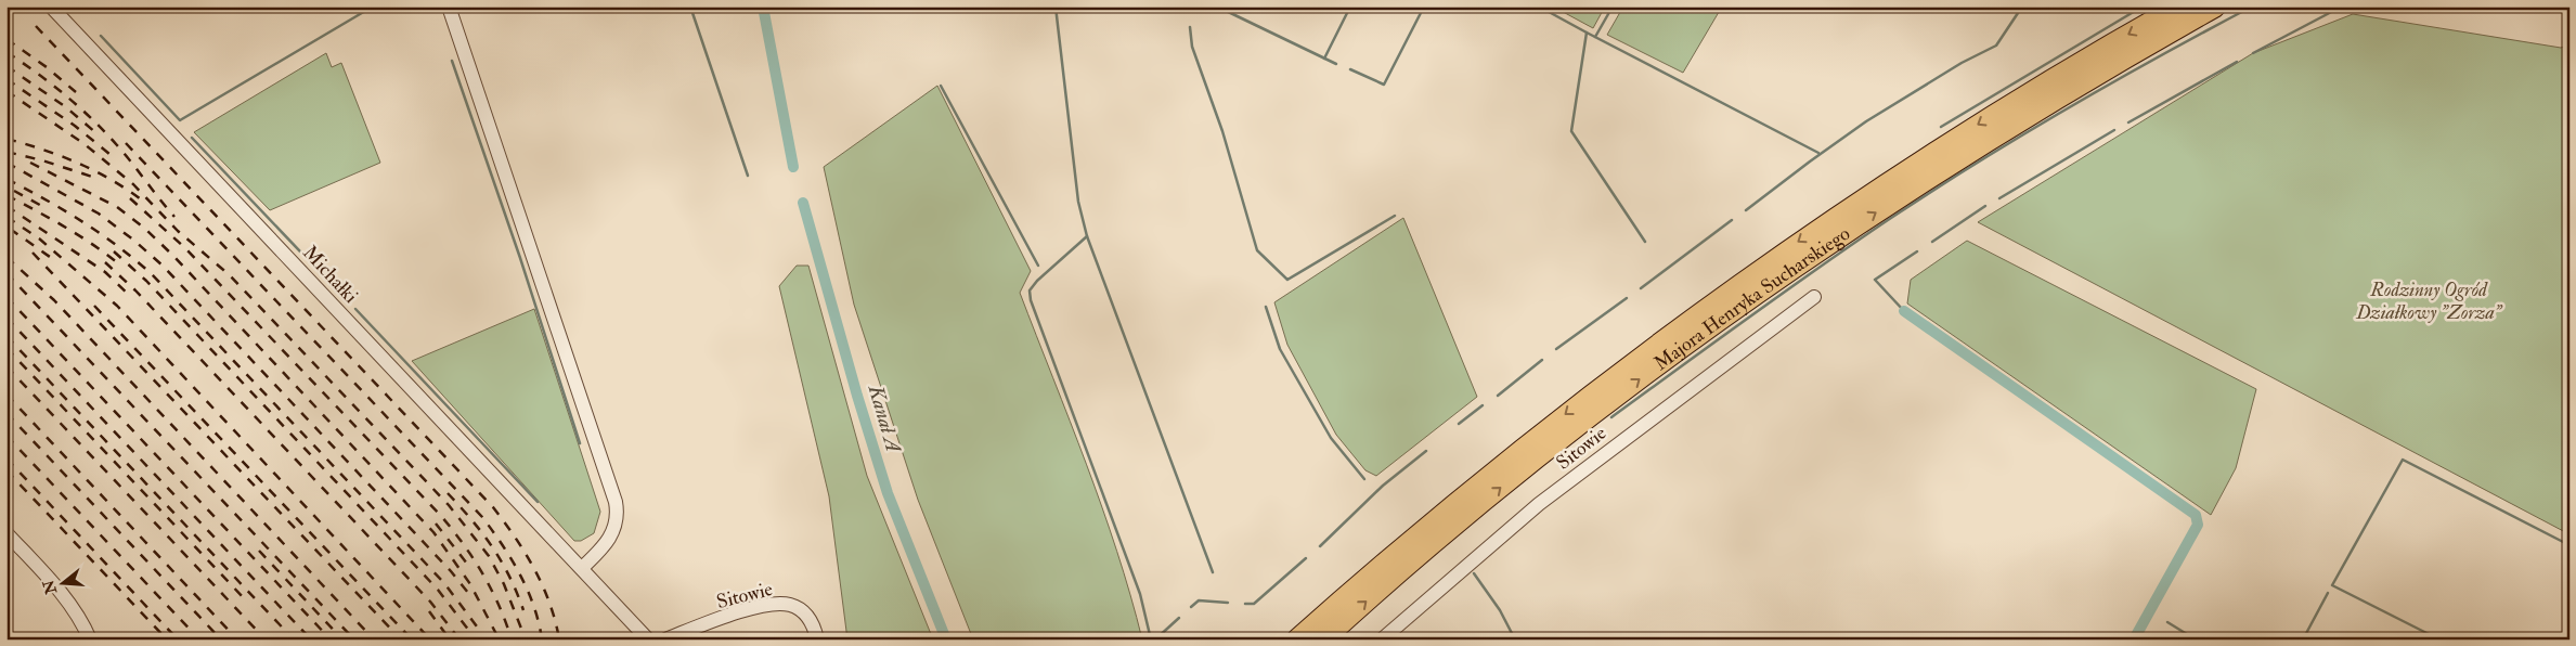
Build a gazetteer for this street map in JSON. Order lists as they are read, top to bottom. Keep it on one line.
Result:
{"streets":{"highway":["Majora Henryka Sucharskiego"],"street":["Michałki","Sitowie"]},"water":["Kanał A"],"parks":["Rodzinny Ogród Działkowy \"Zorza\""],"north":"left"}
